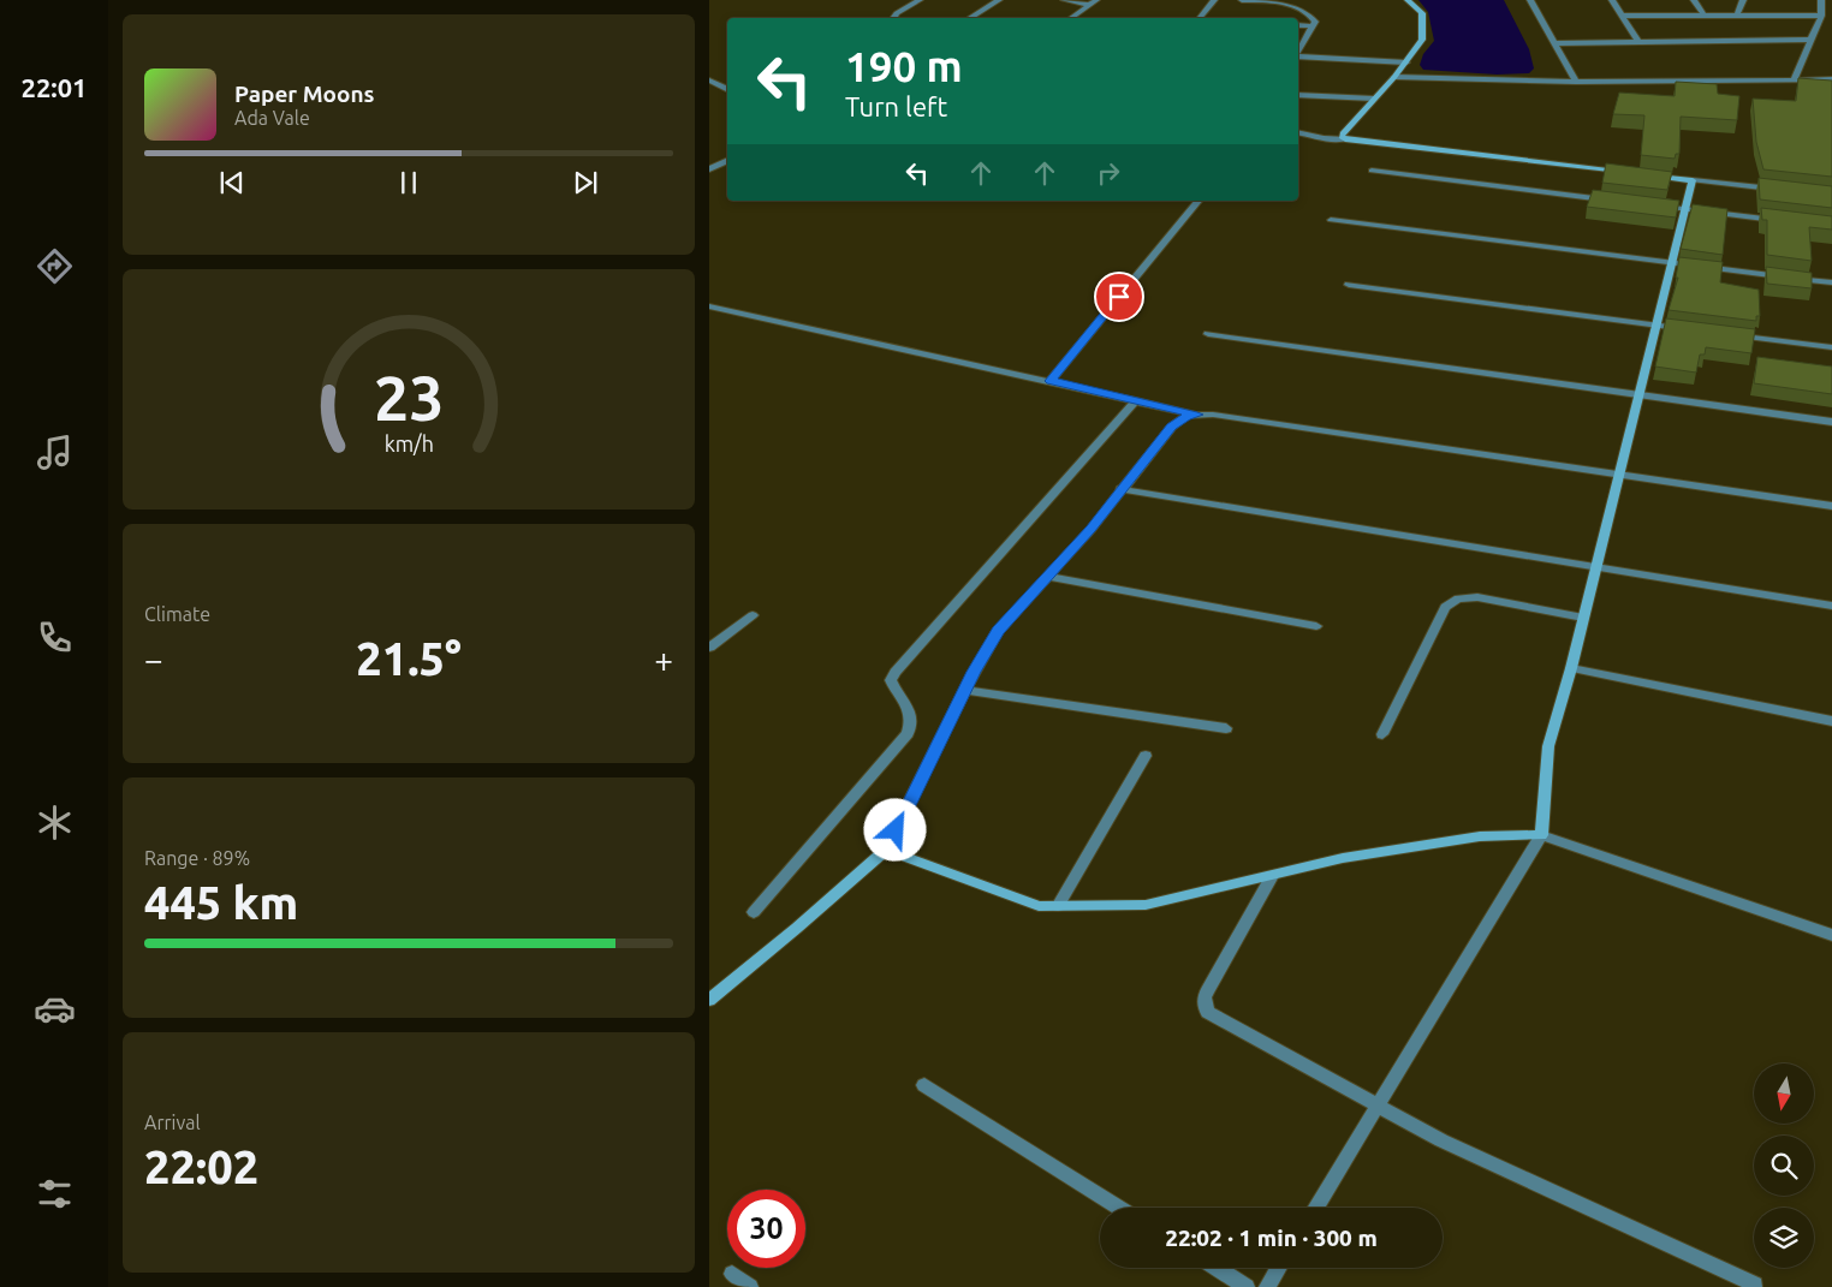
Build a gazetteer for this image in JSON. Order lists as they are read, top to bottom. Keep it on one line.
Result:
{"north":"bottom","page":{"tabs":"22:01","turn":["190 m","Turn left"],"song":["Paper Moons","Ada Vale"],"tile":["Climate",["Range · 89%","445 km"],["Arrival","22:02"]],"heat":["−","21.5°","+"],"limit":"30","trip":"22:02 · 1 min · 300 m","gauge":["23","km/h"]}}
